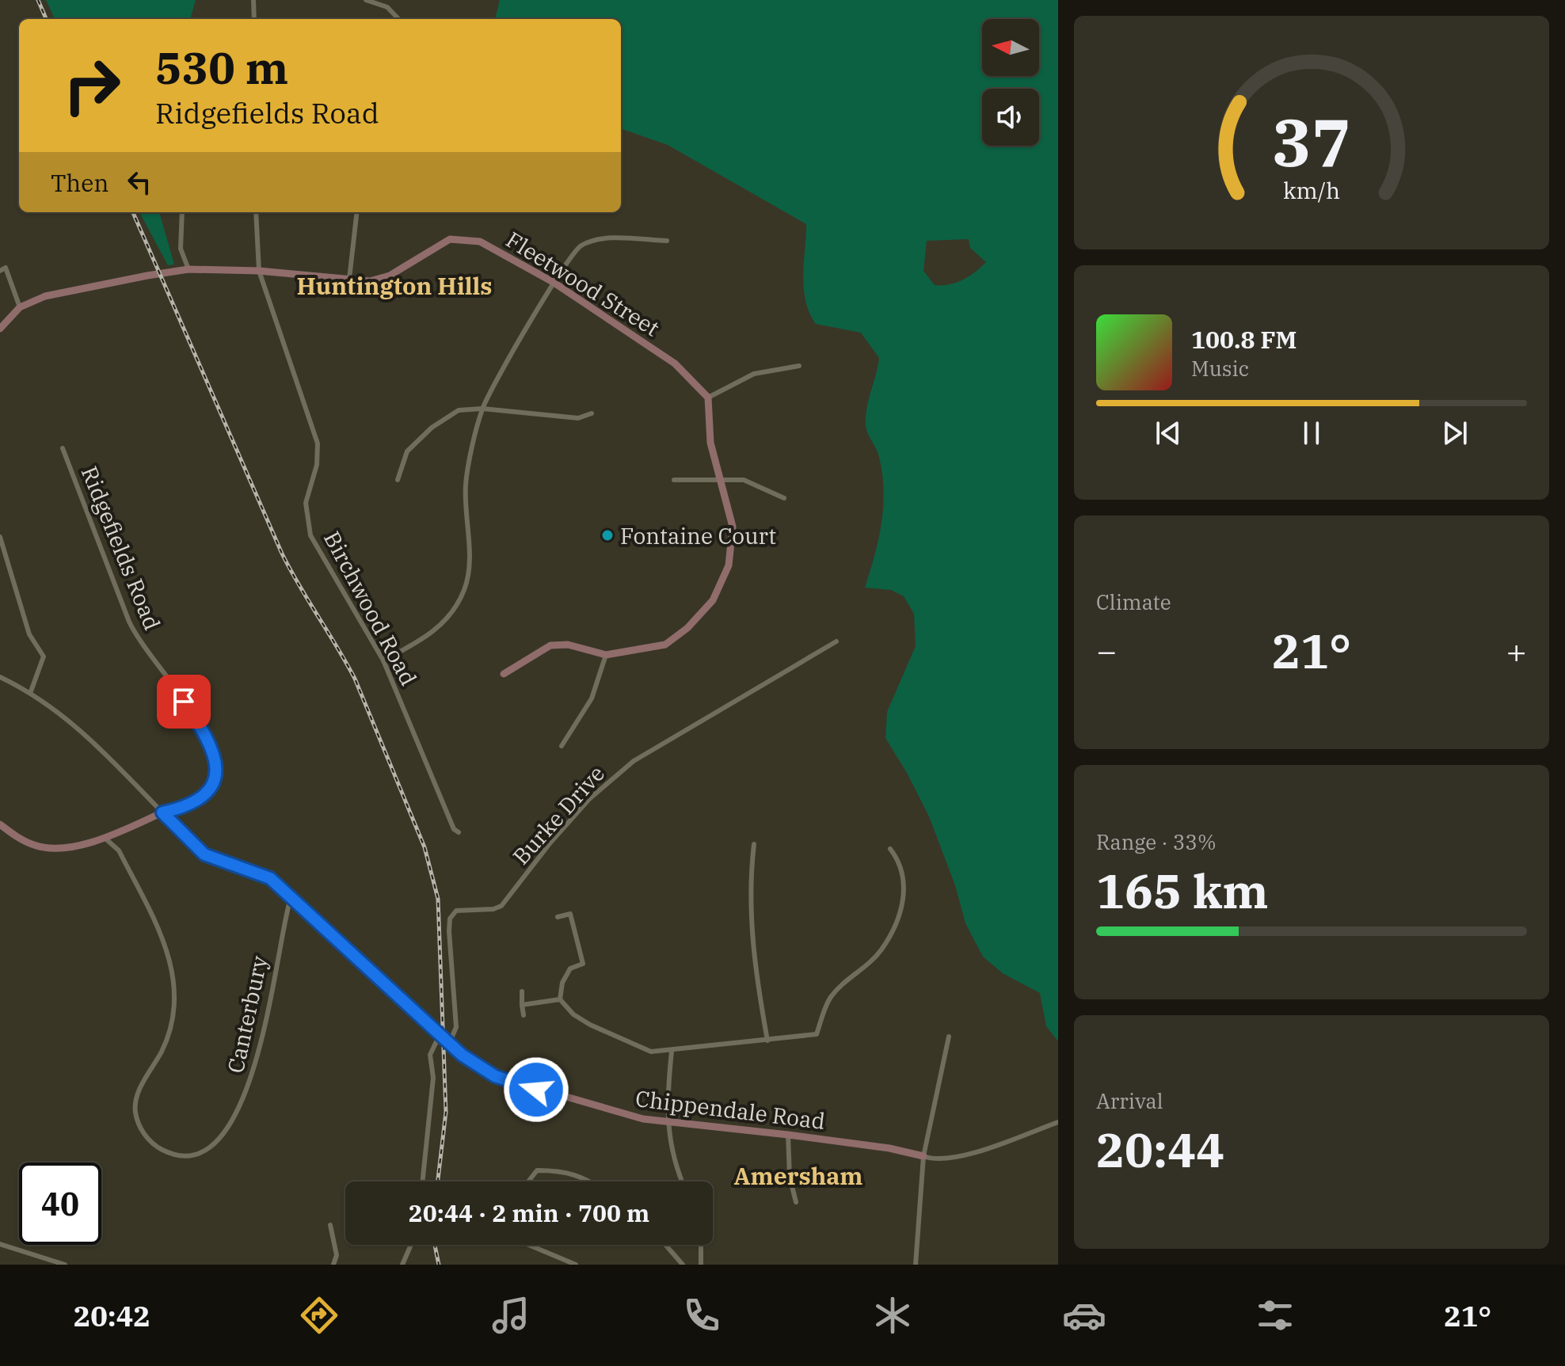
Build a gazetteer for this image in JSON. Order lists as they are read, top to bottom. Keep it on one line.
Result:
{"streets":{"street":["Fleetwood Street","Ridgefields Road","Birchwood Road","Burke Drive","Canterbury","Chippendale Road"]},"crossings":[["Fleetwood Street","Birchwood Road"],["Ridgefields Road","Canterbury"],["Ridgefields Road","Chippendale Road"],["Burke Drive","Chippendale Road"],["Canterbury","Chippendale Road"]],"districts":["Huntington Hills","Amersham"],"places":["Fontaine Court"],"north":"left","page":{"turn":["530 m","Ridgefields Road"],"then":"Then","song":["100.8 FM","Music"],"tile":["Climate",["Range · 33%","165 km"],["Arrival","20:44"]],"heat":["−","21°","+"],"limit":"40","trip":"20:44 · 2 min · 700 m","tabs":["20:42","21°"],"gauge":["37","km/h"]}}
